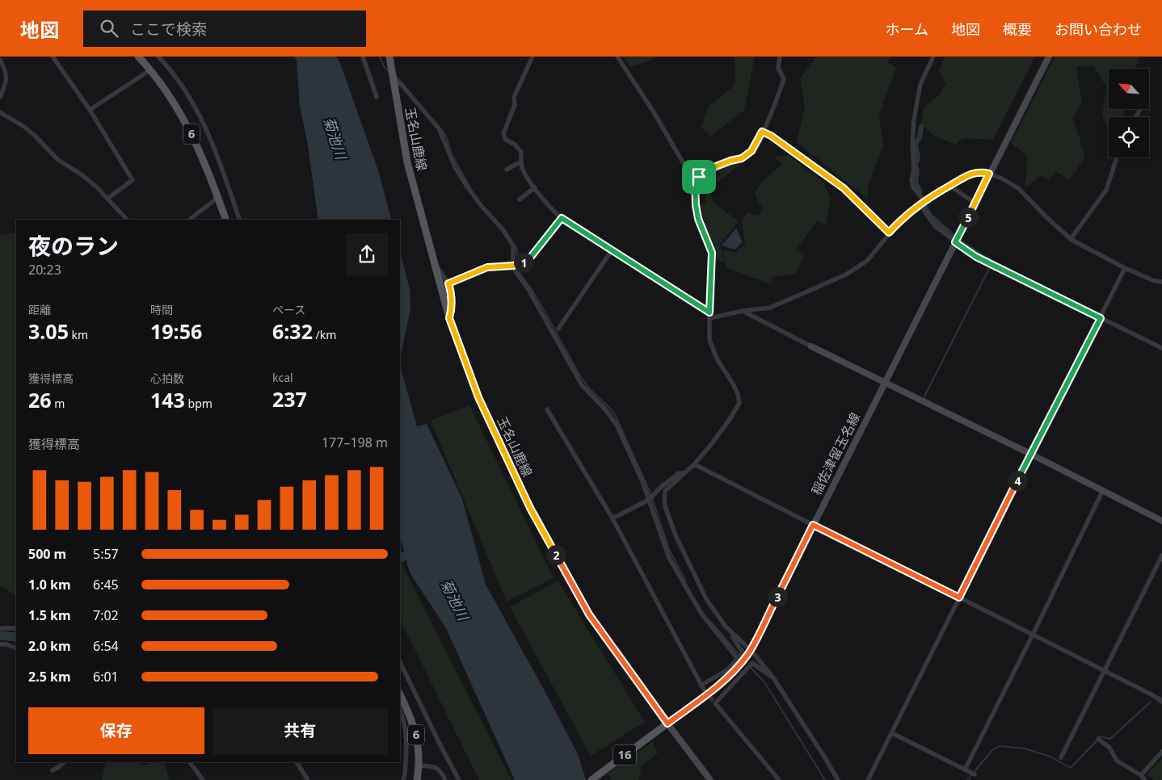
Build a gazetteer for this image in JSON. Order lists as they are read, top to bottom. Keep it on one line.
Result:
{"streets":{"main road":["6","玉名山鹿線","稲佐津留玉名線","16"]},"crossings":[["玉名山鹿線","稲佐津留玉名線"],["玉名山鹿線","16"],["稲佐津留玉名線","16"]],"water":["菊池川"],"north":"top left","page":{"header":"地図","search":"ここで検索","nav":["ホーム","地図","概要","お問い合わせ"],"pins":["5","1","4","2","3"],"heading":["夜のラン","20:23"],"stats":[["距離","3.05 km"],["時間","19:56"],["ペース","6:32 /km"],["獲得標高","26 m"],["心拍数","143 bpm"],["kcal","237"]],"chart":["獲得標高","177–198 m"],"list":[{"name":"500 m","note":"5:57"},{"name":"1.0 km","note":"6:45"},{"name":"1.5 km","note":"7:02"},{"name":"2.0 km","note":"6:54"},{"name":"2.5 km","note":"6:01"}],"buttons":["保存","共有"]}}
